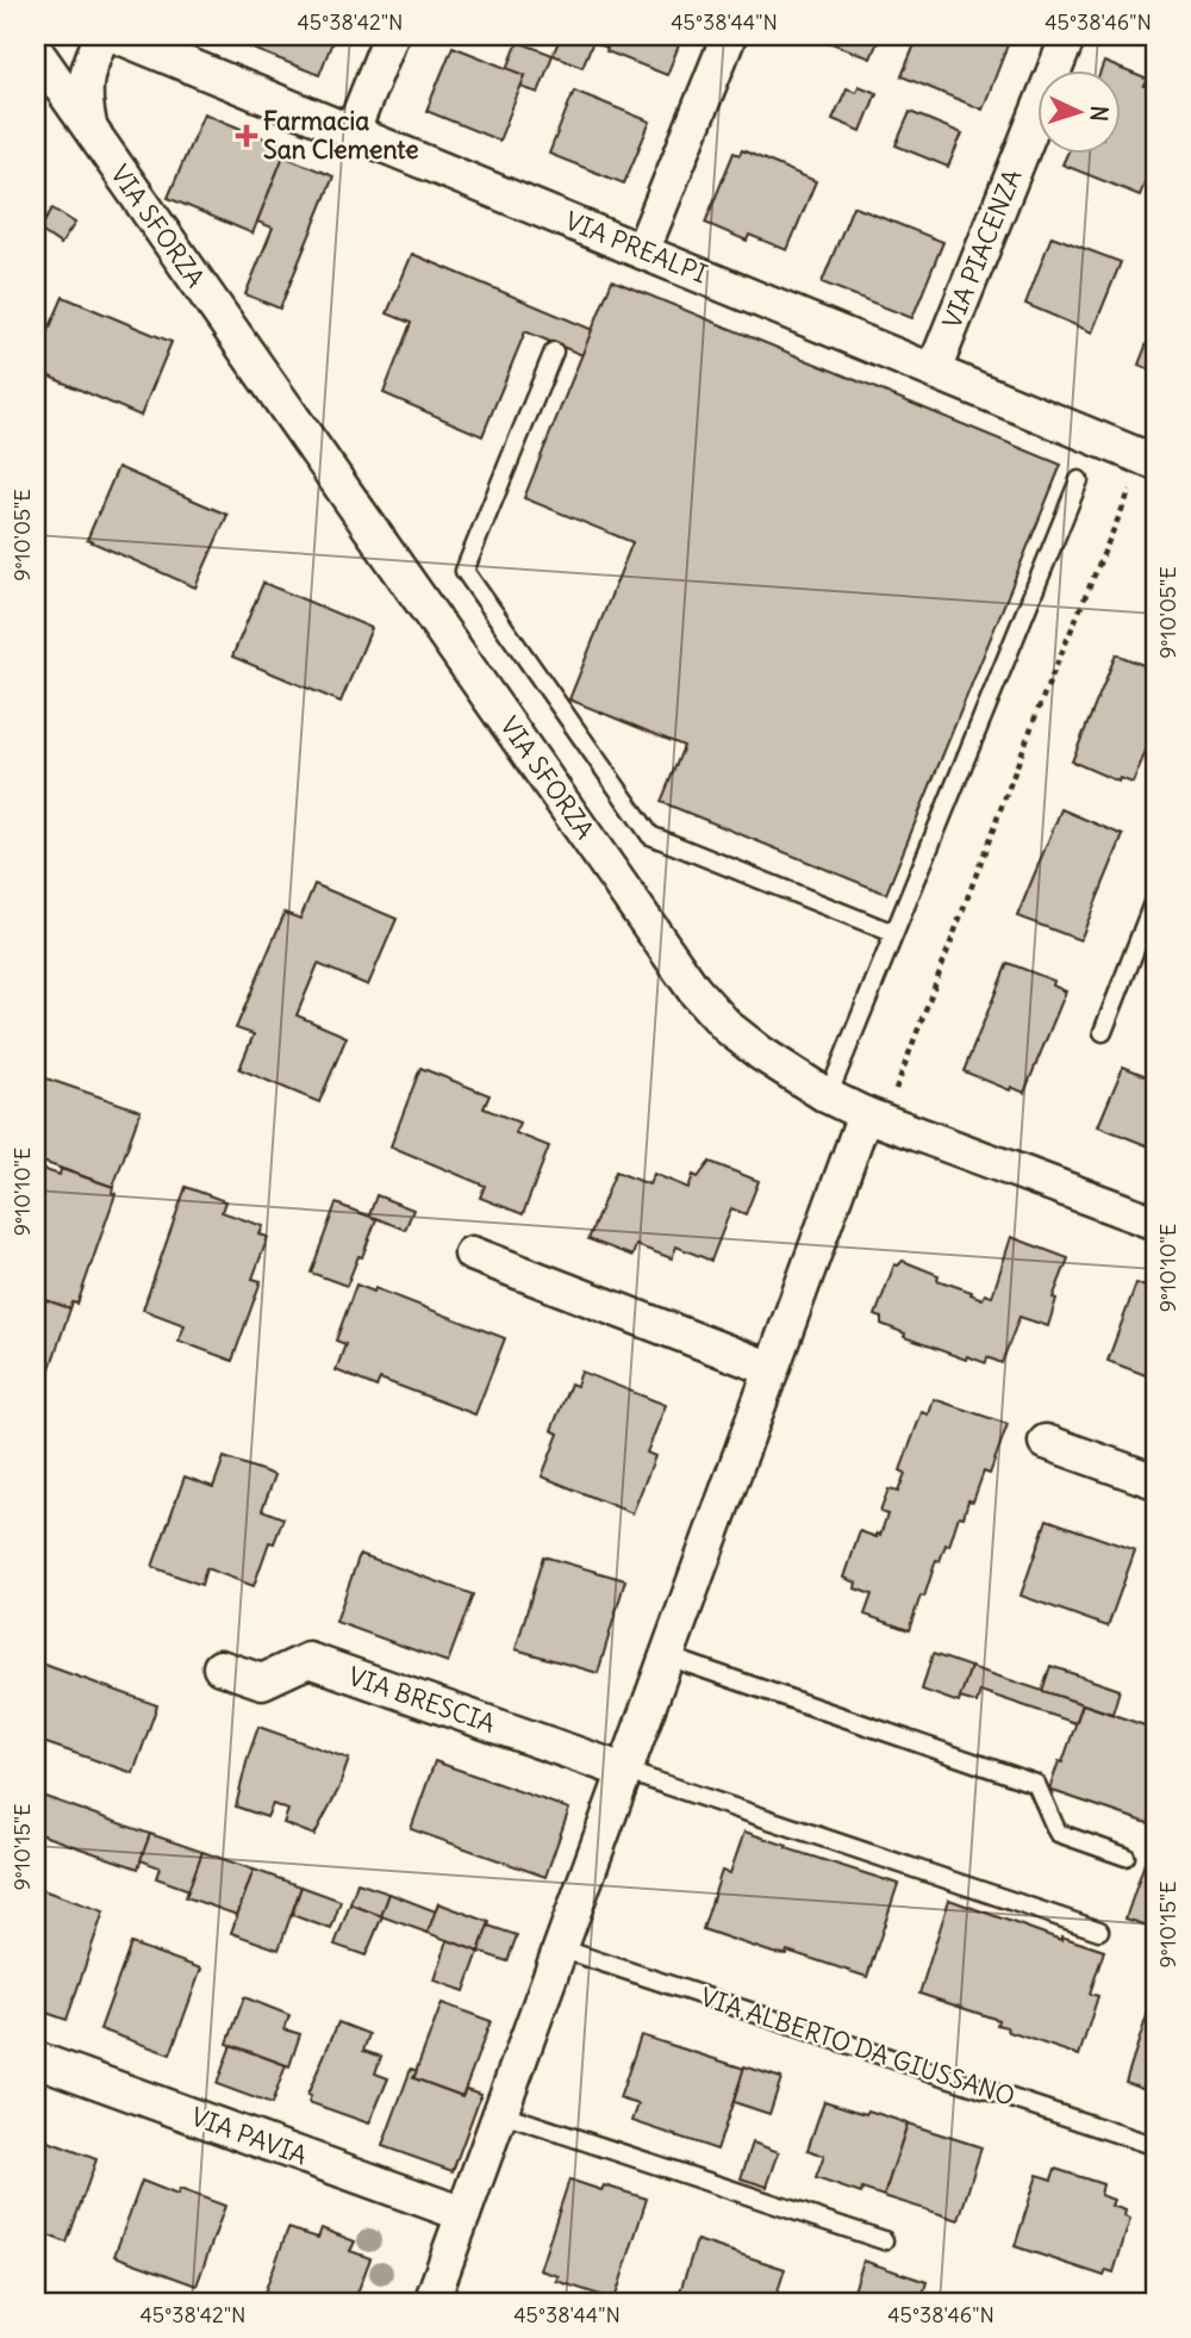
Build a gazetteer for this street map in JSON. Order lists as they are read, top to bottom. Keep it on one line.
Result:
{"streets":{"street":["VIA SFORZA","VIA PREALPI","VIA PIACENZA","VIA BRESCIA","VIA PAVIA"],"lane":["VIA ALBERTO DA GIUSSANO"]},"crossings":[["VIA PREALPI","VIA PIACENZA"]],"places":{"health":["Farmacia San Clemente"]},"north":"right","coordinates":["45°38'42\"N","45°38'44\"N","45°38'46\"N","9°10'05\"E","9°10'10\"E","9°10'15\"E"]}
